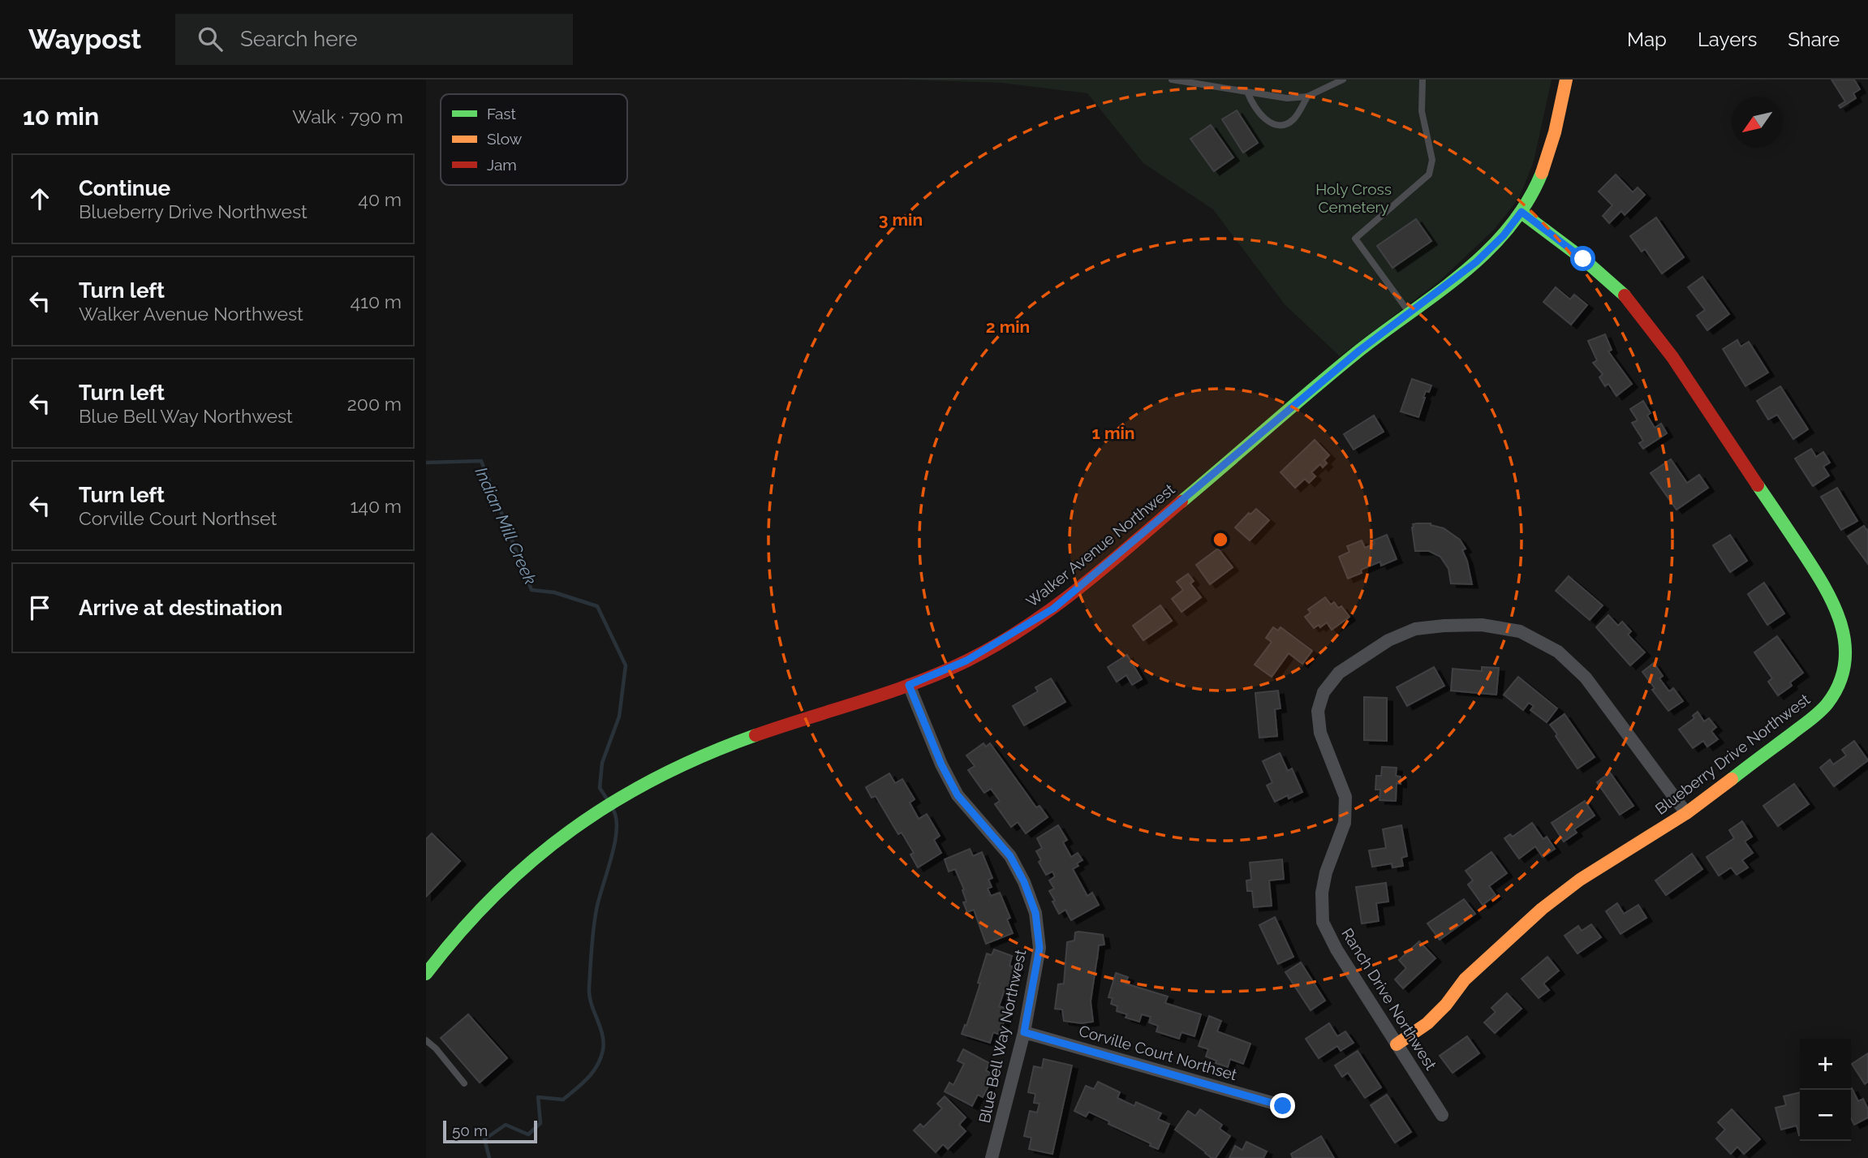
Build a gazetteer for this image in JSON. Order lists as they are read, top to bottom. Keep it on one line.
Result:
{"streets":{"main road":["Walker Avenue Northwest","Blueberry Drive Northwest"],"street":["Ranch Drive Northwest","Blue Bell Way Northwest","Corville Court Northset"]},"crossings":[["Walker Avenue Northwest","Blueberry Drive Northwest"],["Walker Avenue Northwest","Blue Bell Way Northwest"],["Blueberry Drive Northwest","Ranch Drive Northwest"],["Blue Bell Way Northwest","Corville Court Northset"]],"water":["Indian Mill Creek"],"parks":["Holy Cross Cemetery"],"legend":["Fast","Slow","Jam"],"scale_bar":"50 m","north":"bottom left","page":{"header":"Waypost","search":"Search here","nav":["Map","Layers","Share"],"heading":["10 min","Walk · 790 m"],"list":[["Continue","Blueberry Drive Northwest","40 m"],["Turn left","Walker Avenue Northwest","410 m"],["Turn left","Blue Bell Way Northwest","200 m"],["Turn left","Corville Court Northset","140 m"],"Arrive at destination"],"map_buttons":["+","−"],"scale":"50 m"},"rings":["3 min","2 min","1 min"]}
